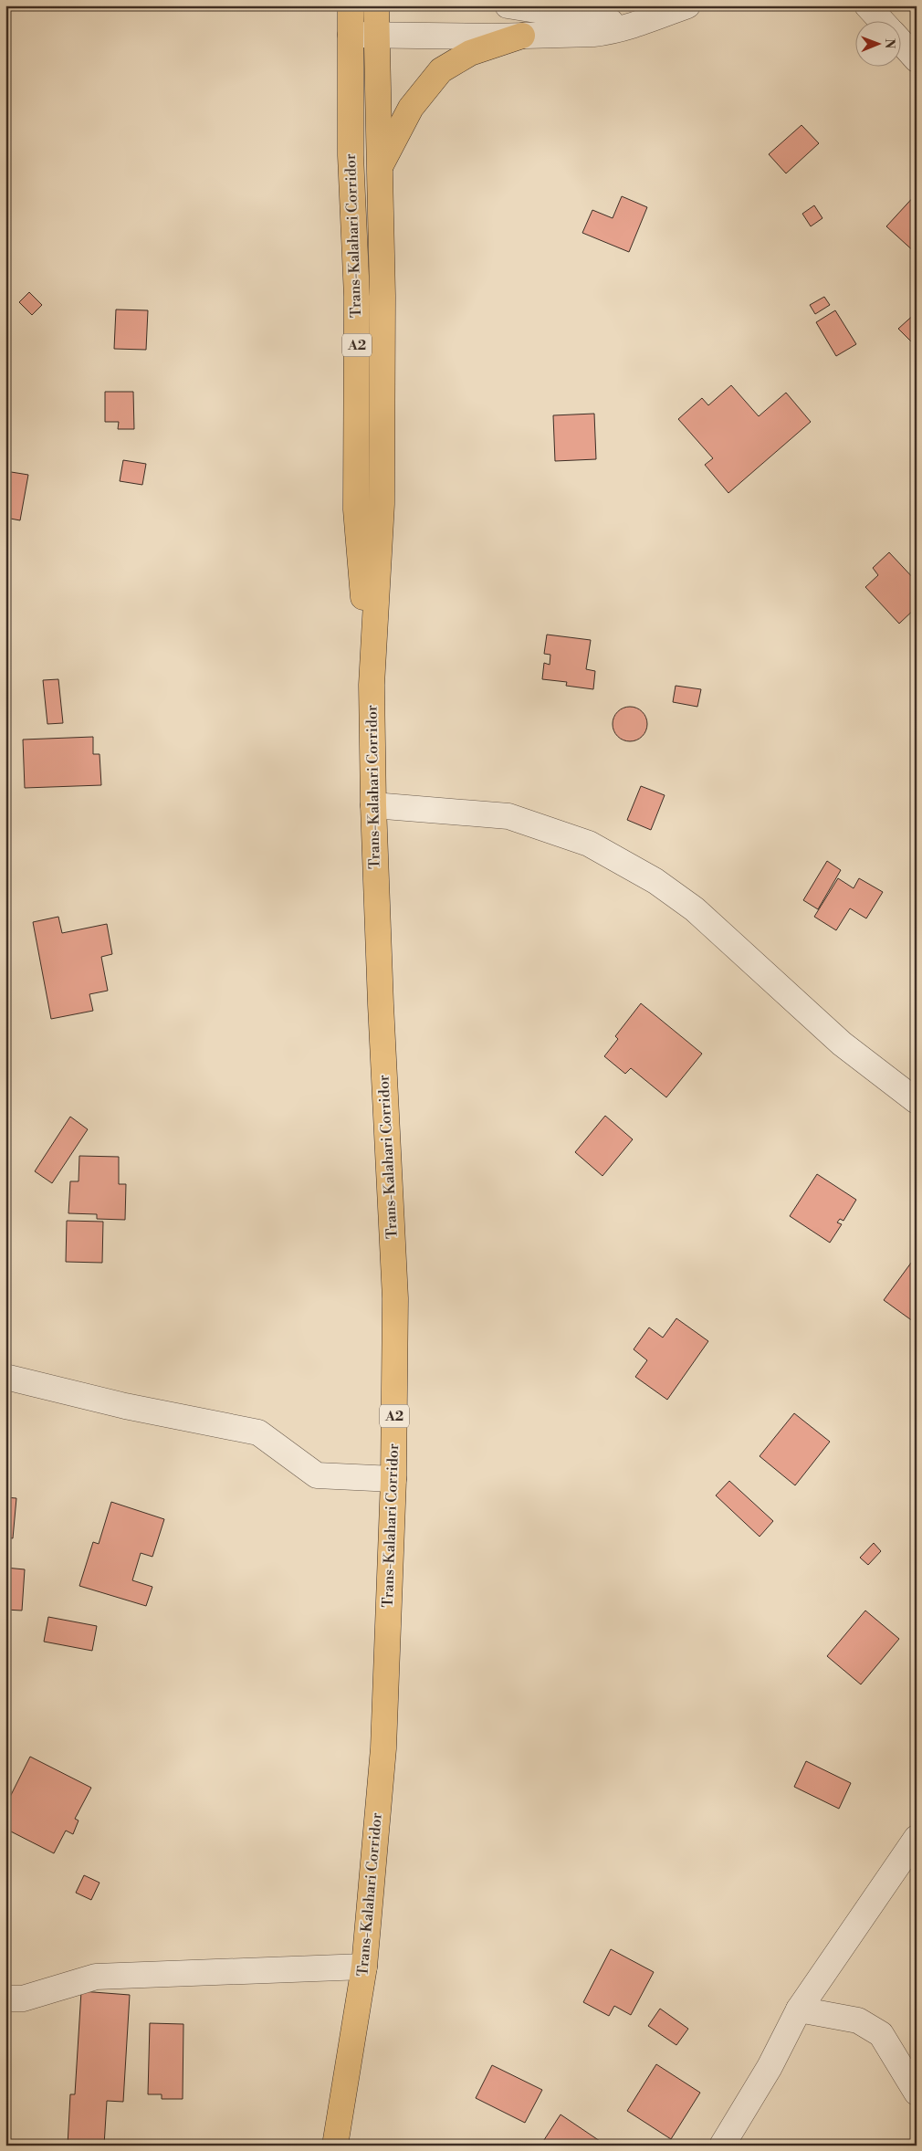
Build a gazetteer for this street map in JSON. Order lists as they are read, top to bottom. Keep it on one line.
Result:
{"streets":{"highway":["Trans-Kalahari Corridor","A2"]},"north":"right"}
